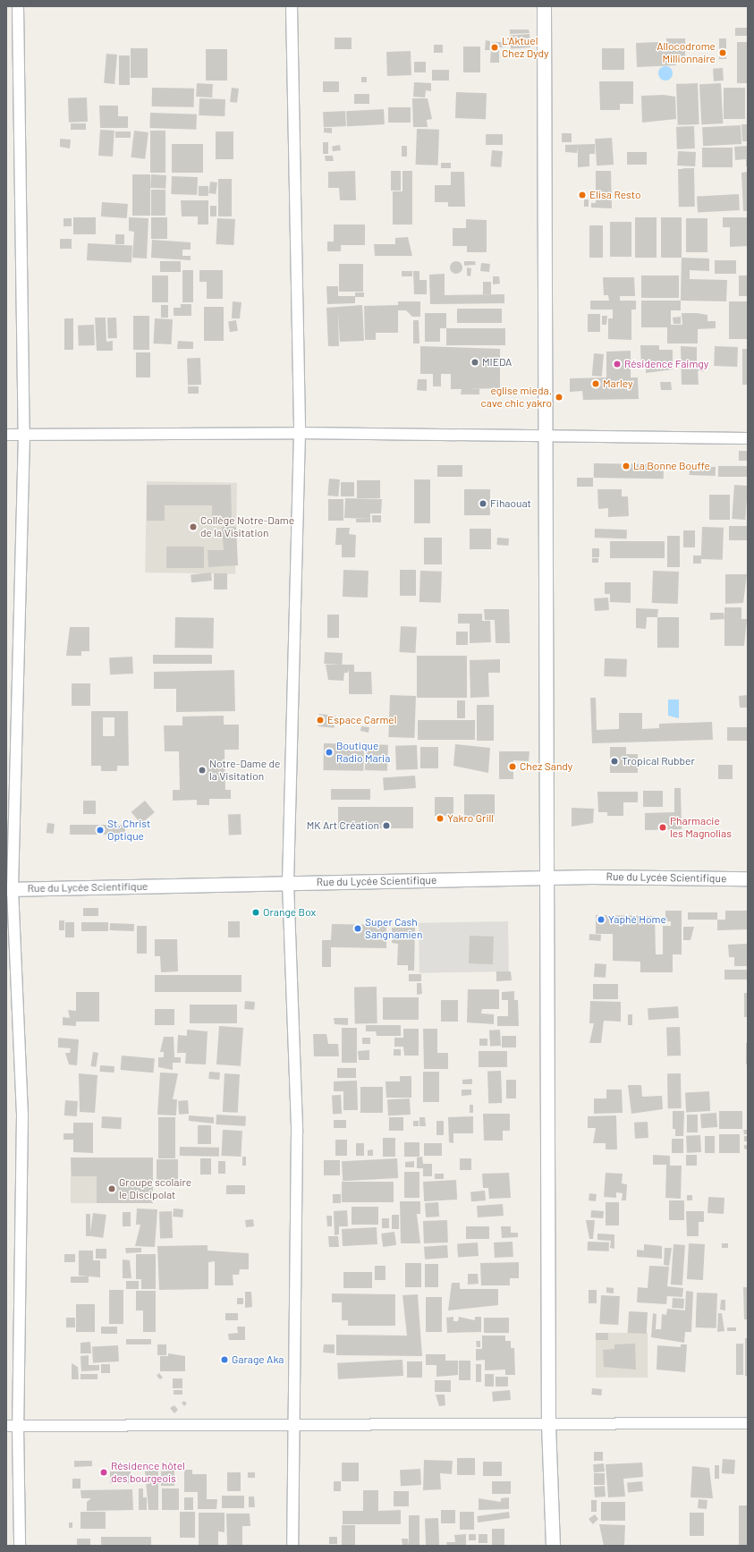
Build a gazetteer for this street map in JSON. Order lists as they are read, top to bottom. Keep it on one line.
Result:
{"streets":{"street":["Rue du Lycée Scientifique"]},"places":["L'Aktuel Chez Dydy","Allocodrome Millionnaire","Elisa Resto","MIEDA","Résidence Faimgy","Marley","eglise mieda. cave chic yakro","La Bonne Bouffe","Fihaouat","Collège Notre-Dame de la Visitation","Espace Carmel","Boutique Radio Maria","Tropical Rubber","Chez Sandy","Notre-Dame de la Visitation","Yakro Grill","MK Art Création","Pharmacie les Magnolias","St. Christ Optique","Orange Box","Yaphé Home","Super Cash Sangnamien","Groupe scolaire le Discipolat","Garage Aka","Résidence hôtel des bourgeois"]}
